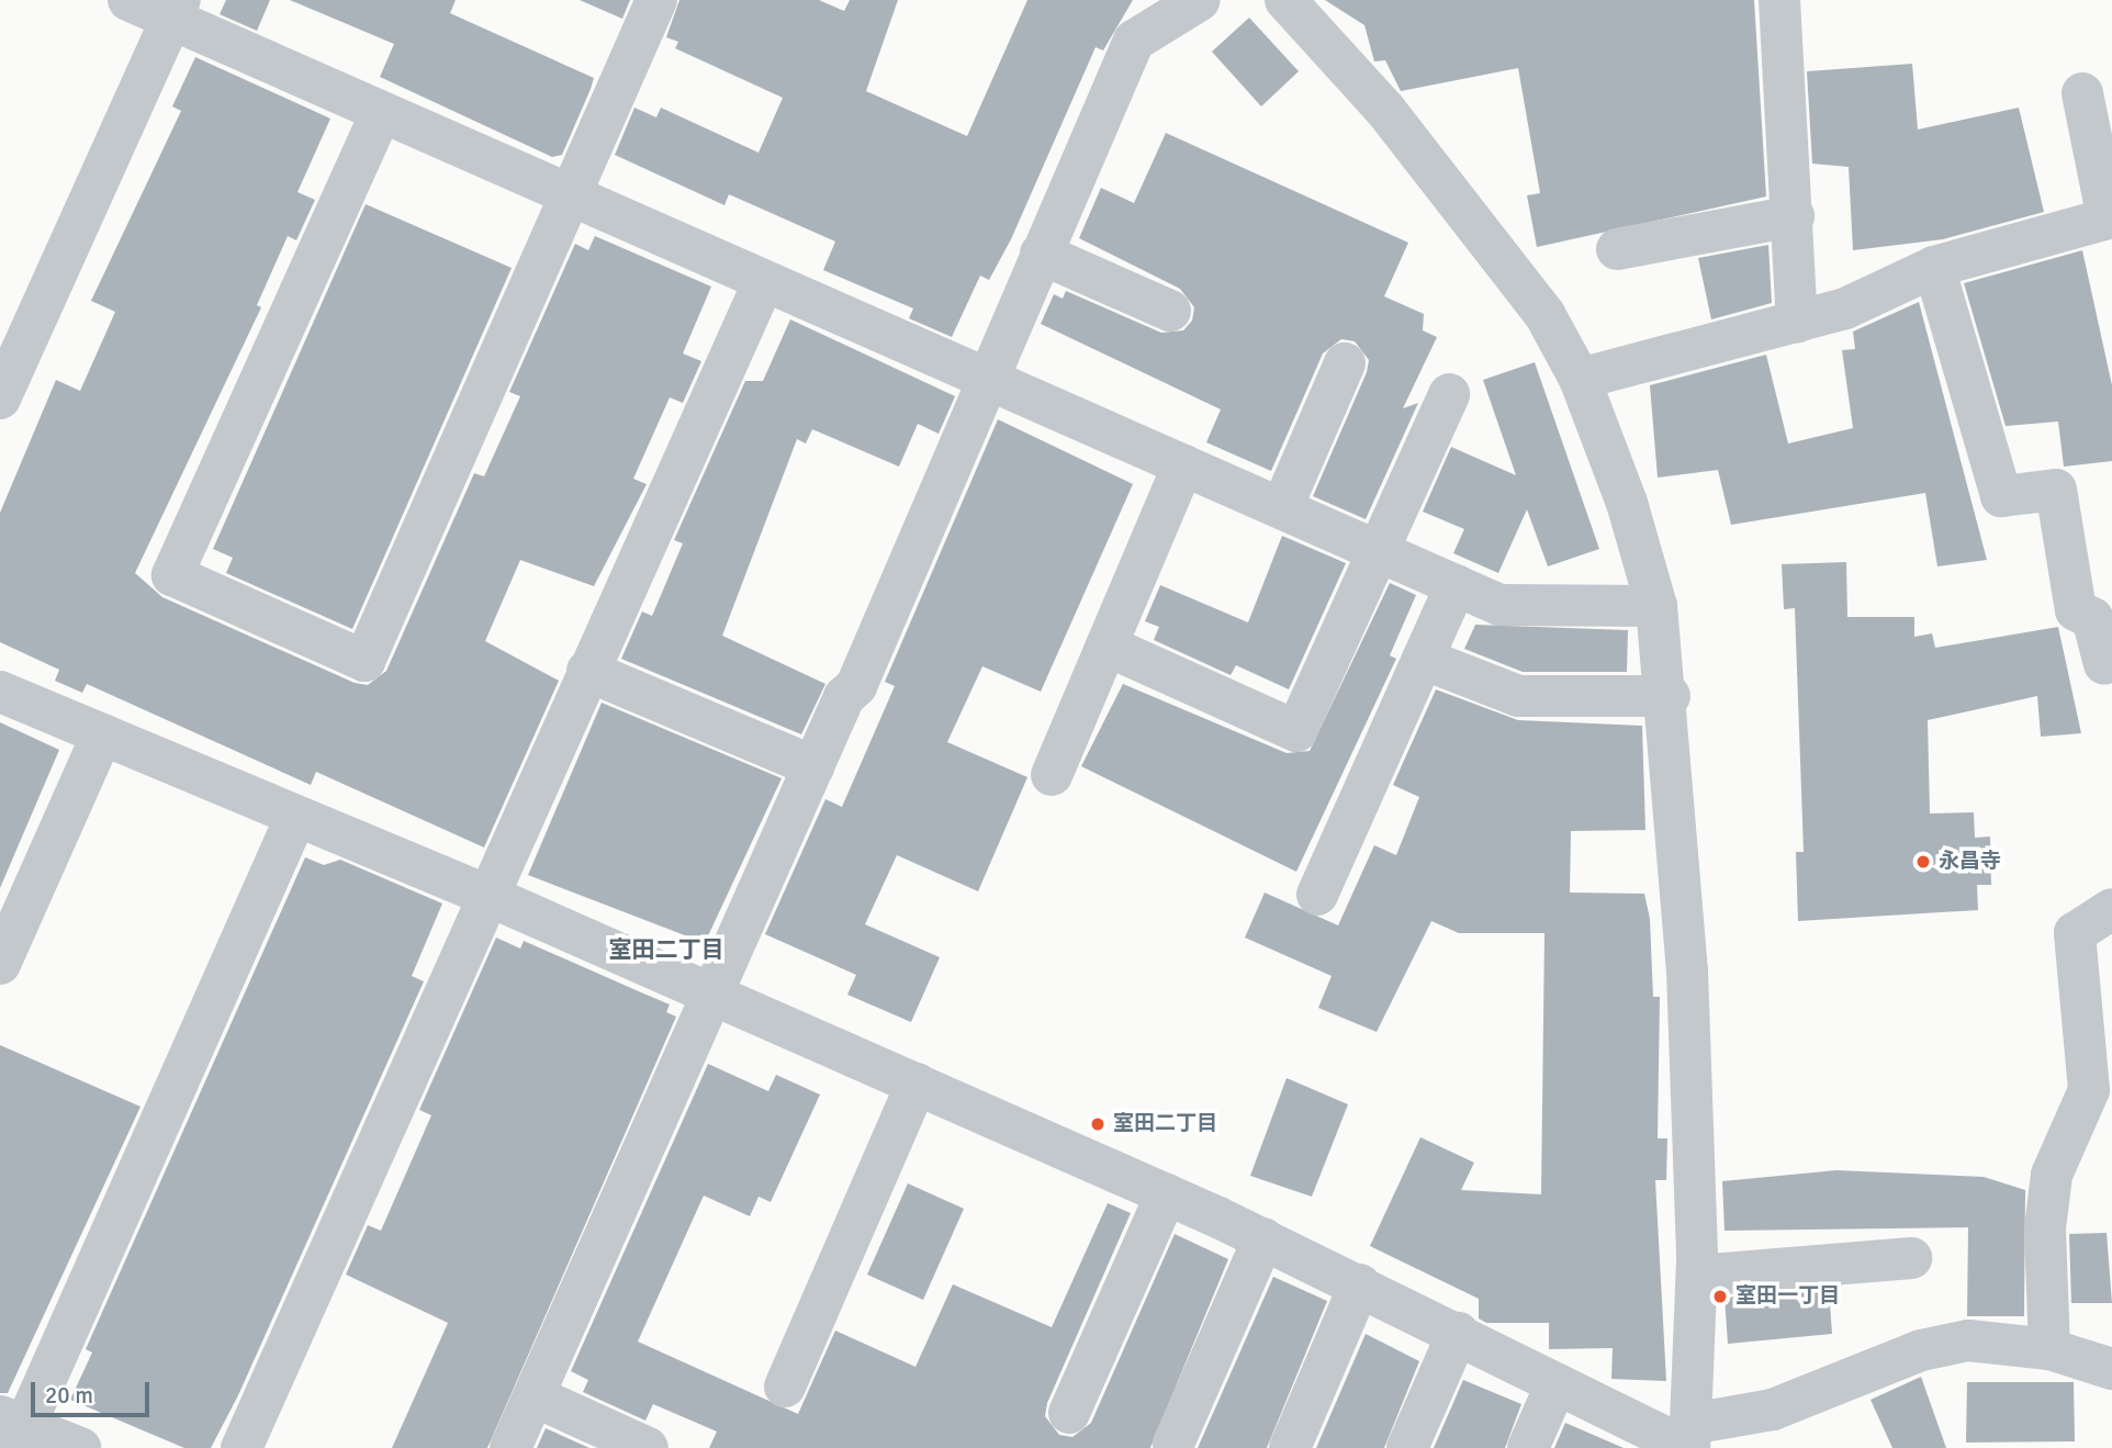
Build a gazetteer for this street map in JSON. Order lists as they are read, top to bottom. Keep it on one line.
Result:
{"districts":["室田二丁目"],"places":["永昌寺","室田二丁目","室田一丁目"],"scale_bar":"20 m"}
